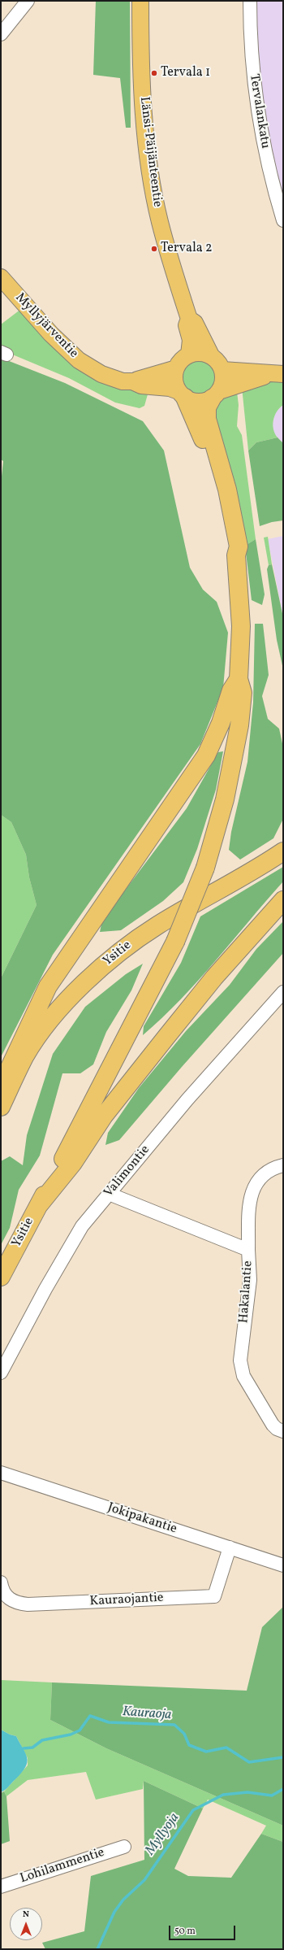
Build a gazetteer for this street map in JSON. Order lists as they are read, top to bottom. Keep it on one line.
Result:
{"streets":{"highway":["Ysitie"],"main road":["Länsi-Päijänteentie","Myllyjärventie"],"street":["Tervalankatu","Valimontie","Hakalantie","Jokipakantie","Kauraojantie","Lohilammentie"]},"crossings":[["Länsi-Päijänteentie","Myllyjärventie"],["Valimontie","Hakalantie"],["Jokipakantie","Kauraojantie"]],"water":["Kauraoja","Myllyoja"],"places":["Tervala 1","Tervala 2"],"scale_bar":"50 m","north":"top"}
